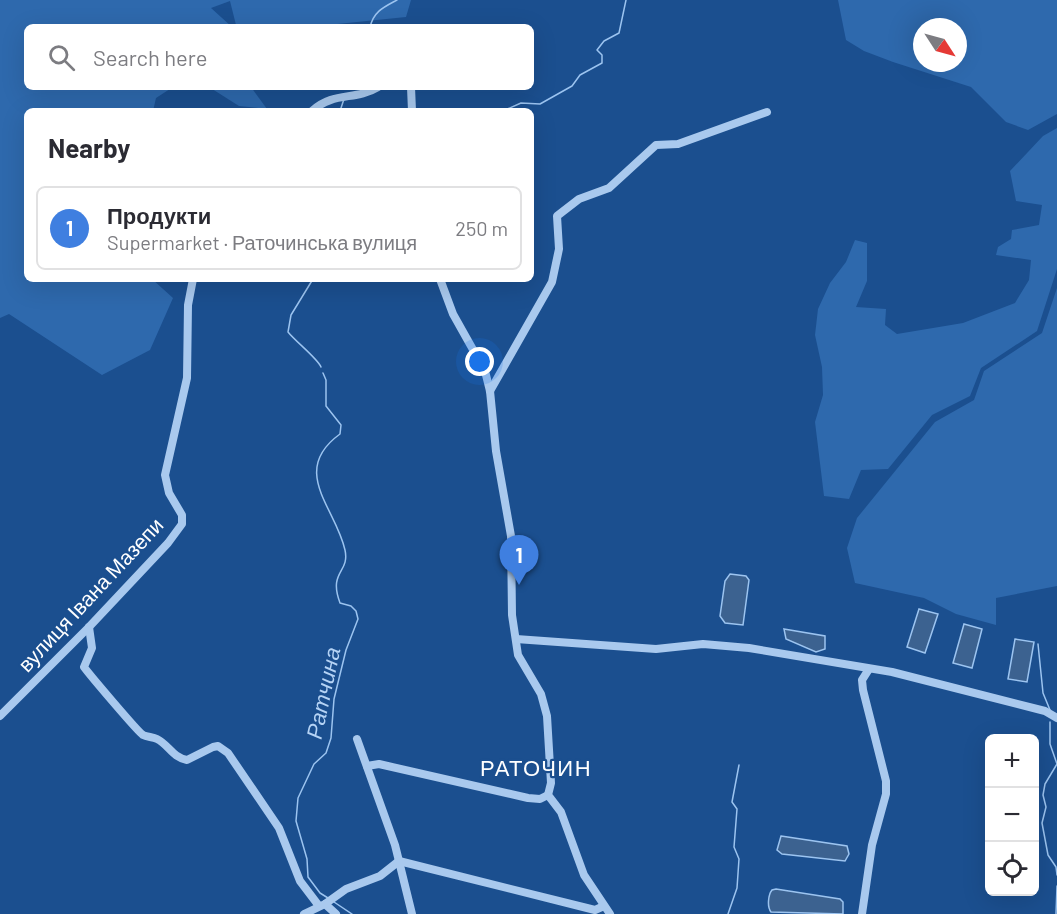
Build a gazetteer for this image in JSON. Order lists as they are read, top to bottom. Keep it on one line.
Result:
{"streets":{"street":["вулиця Івана Мазепи"]},"districts":["РАТОЧИН"],"water":["Ратчина"],"north":"bottom right","page":{"search":"Search here","heading":"Nearby","list":[{"mark":"1","name":"Продукти","note":"Supermarket · Раточинська вулиця","value":"250 m"}],"pins":"1","map_buttons":["+","−"]}}
